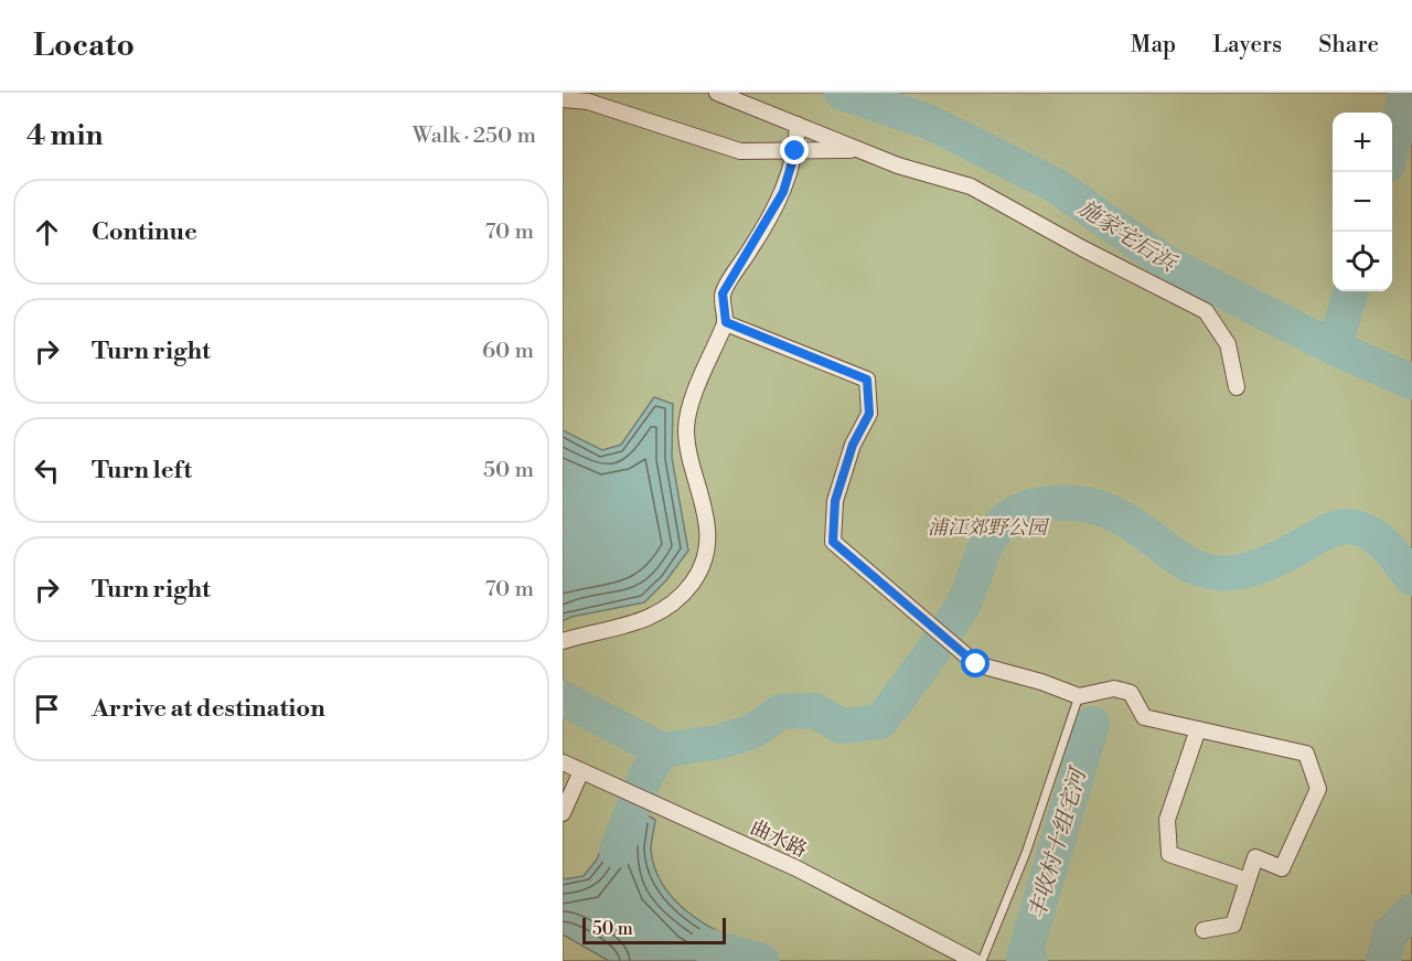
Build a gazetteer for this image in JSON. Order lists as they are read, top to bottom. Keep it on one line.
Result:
{"streets":{"street":["曲水路"]},"water":["施家宅后浜","丰收村十组宅河"],"parks":["浦江郊野公园"],"scale_bar":"50 m","page":{"header":"Locato","nav":["Map","Layers","Share"],"heading":["4 min","Walk · 250 m"],"map_buttons":["+","−"],"list":[["Continue","70 m"],["Turn right","60 m"],["Turn left","50 m"],["Turn right","70 m"],"Arrive at destination"],"scale":"50 m"}}
